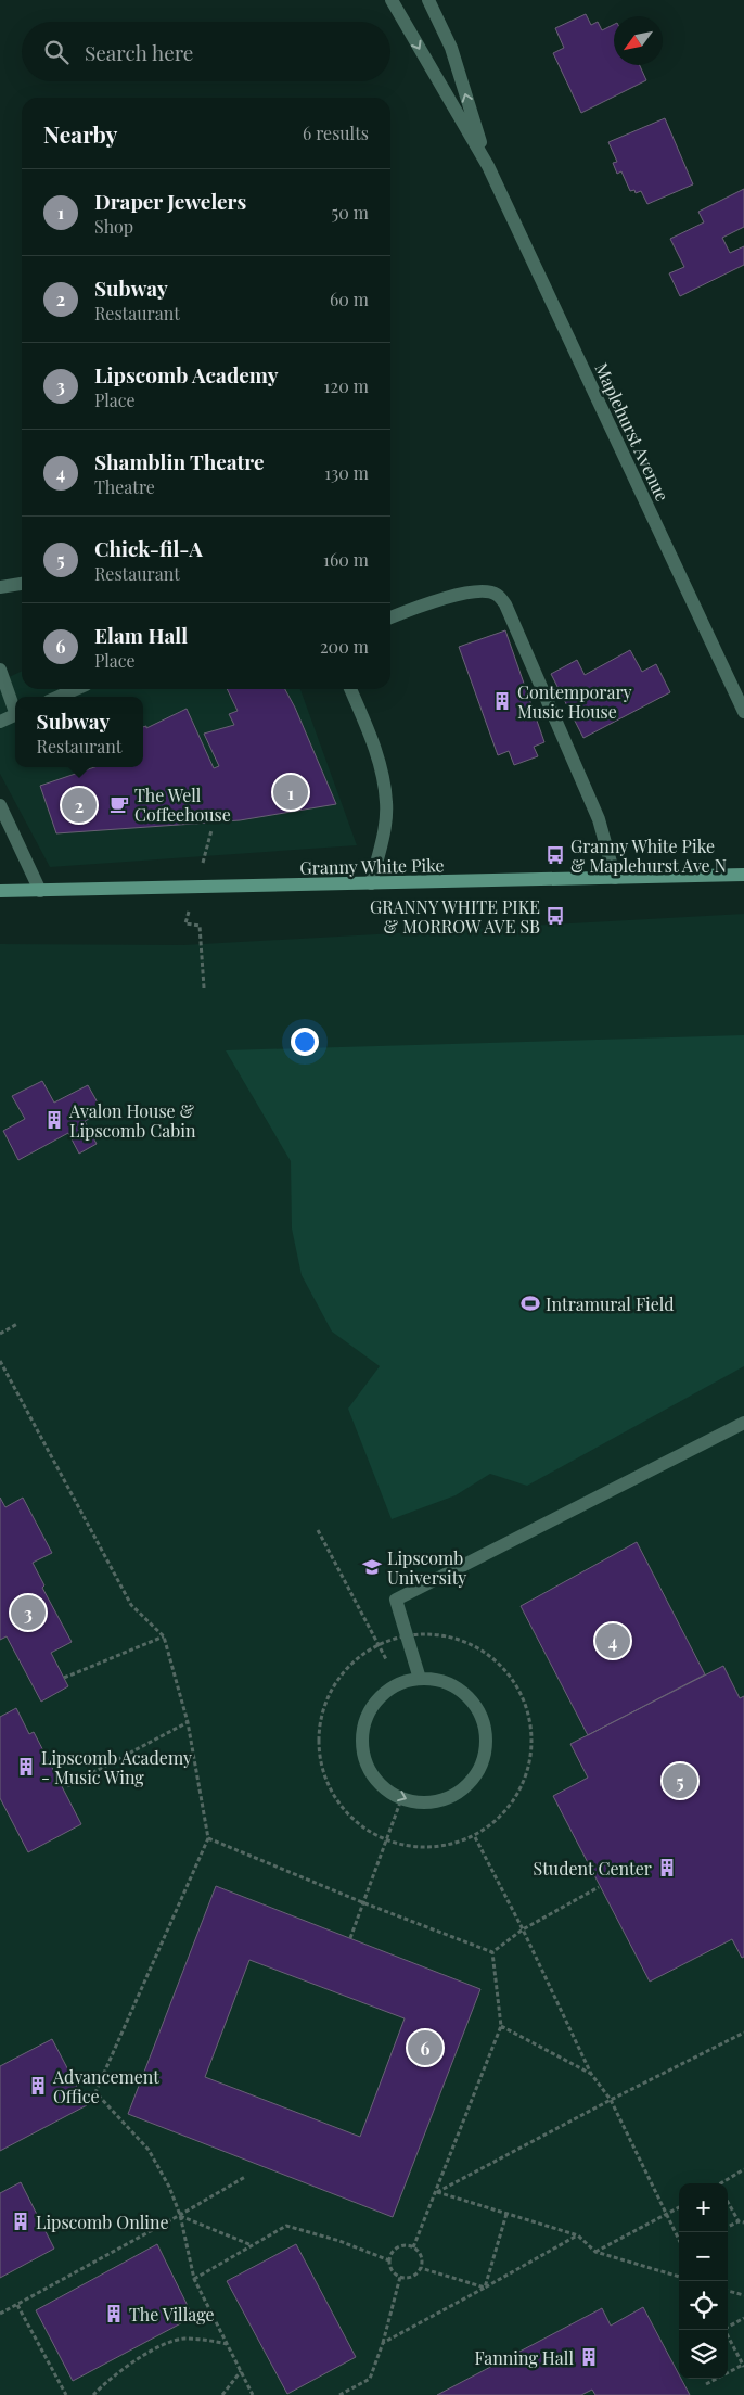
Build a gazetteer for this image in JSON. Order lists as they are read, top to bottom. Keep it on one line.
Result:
{"streets":{"main road":["Granny White Pike"],"street":["Maplehurst Avenue"]},"places":{"building":["Contemporary Music House","Avalon House & Lipscomb Cabin","Lipscomb Academy - Music Wing","Student Center","Advancement Office","Lipscomb Online","The Village","Fanning Hall"],"cafe":["The Well Coffeehouse"],"bus stop":["Granny White Pike & Maplehurst Ave N","GRANNY WHITE PIKE & MORROW AVE SB"],"sports":["Intramural Field"],"school or university":["Lipscomb University"]},"north":"bottom left","page":{"search":"Search here","heading":["Nearby","6 results"],"list":[{"mark":"1","name":"Draper Jewelers","note":"Shop","value":"50 m"},{"mark":"2","name":"Subway","note":"Restaurant","value":"60 m"},{"mark":"3","name":"Lipscomb Academy","note":"Place","value":"120 m"},{"mark":"4","name":"Shamblin Theatre","note":"Theatre","value":"130 m"},{"mark":"5","name":"Chick-fil-A","note":"Restaurant","value":"160 m"},{"mark":"6","name":"Elam Hall","note":"Place","value":"200 m"}],"popup":["Subway","Restaurant"],"pins":["1","2","3","4","5","6"],"map_buttons":["+","−"]}}
